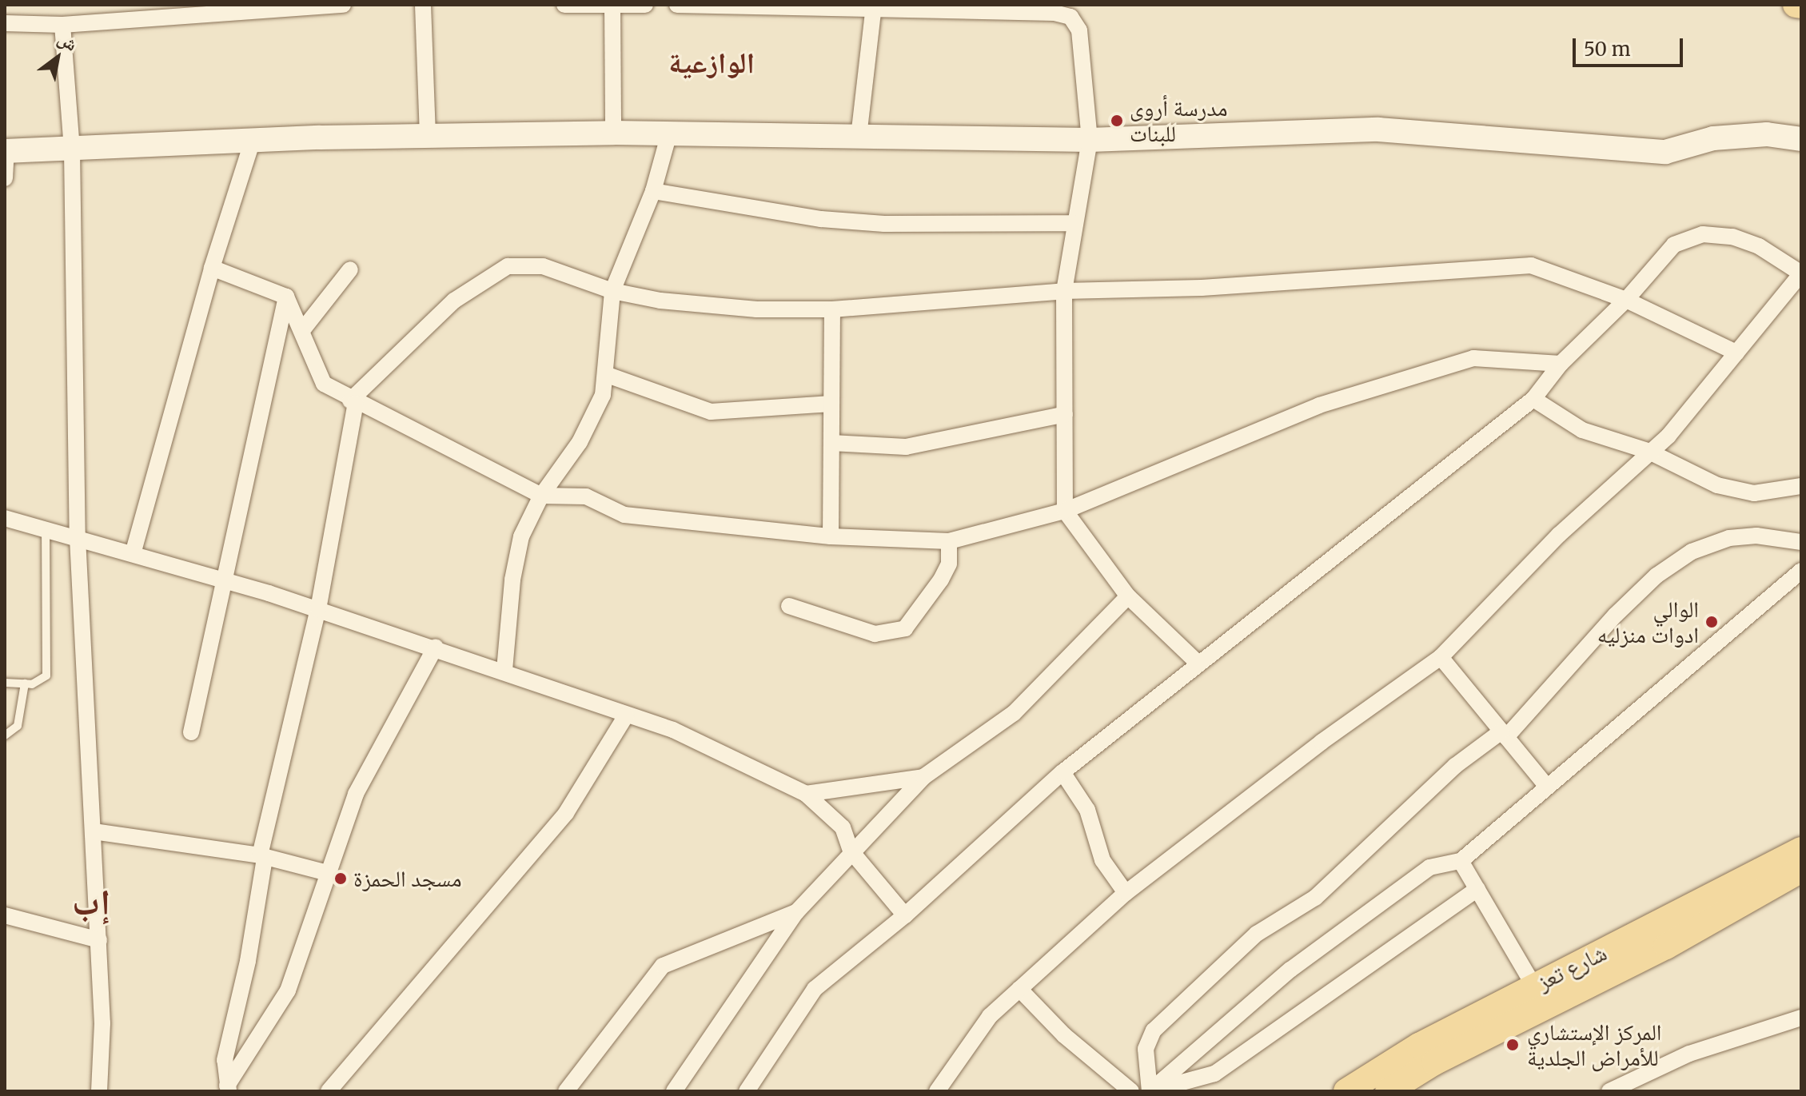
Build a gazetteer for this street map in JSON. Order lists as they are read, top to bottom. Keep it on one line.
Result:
{"streets":{"main road":["شارع تعز"]},"districts":["الوازعية","إب"],"places":["مدرسة أروى للبنات","الوالي ادوات منزليه","مسجد الحمزة","المركز الإستشاري للأمراض الجلدية"],"scale_bar":"50 m","north":"top right"}
